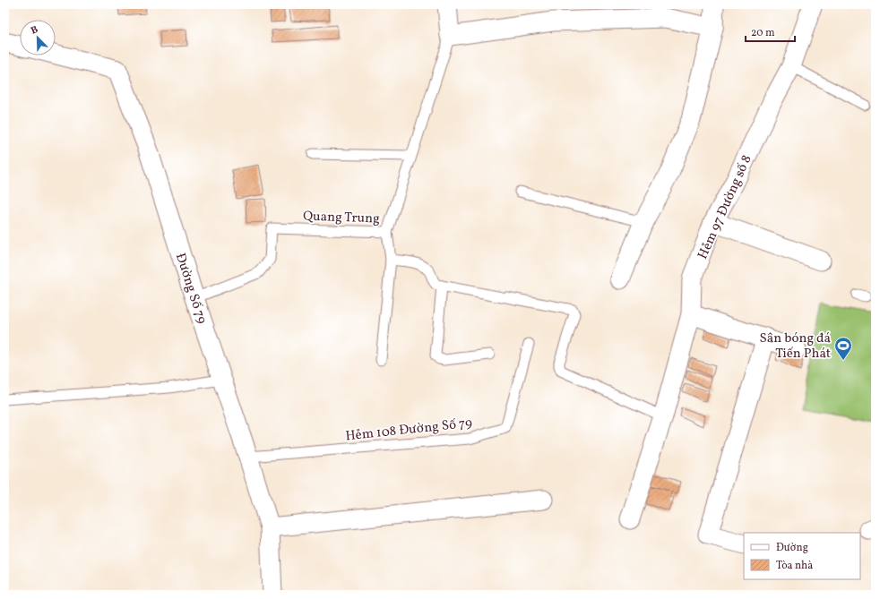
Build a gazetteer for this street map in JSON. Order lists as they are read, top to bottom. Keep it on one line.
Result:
{"streets":{"street":["Hẻm 97 Đường số 8","Đường Số 79"],"lane":["Quang Trung","Hẻm 108 Đường Số 79"]},"crossings":[["Quang Trung","Đường Số 79"],["Đường Số 79","Hẻm 108 Đường Số 79"]],"places":{"sports":["Sân bóng đá Tiến Phát"]},"legend":["Đường","Tòa nhà"],"scale_bar":"20 m","north":"top left"}
